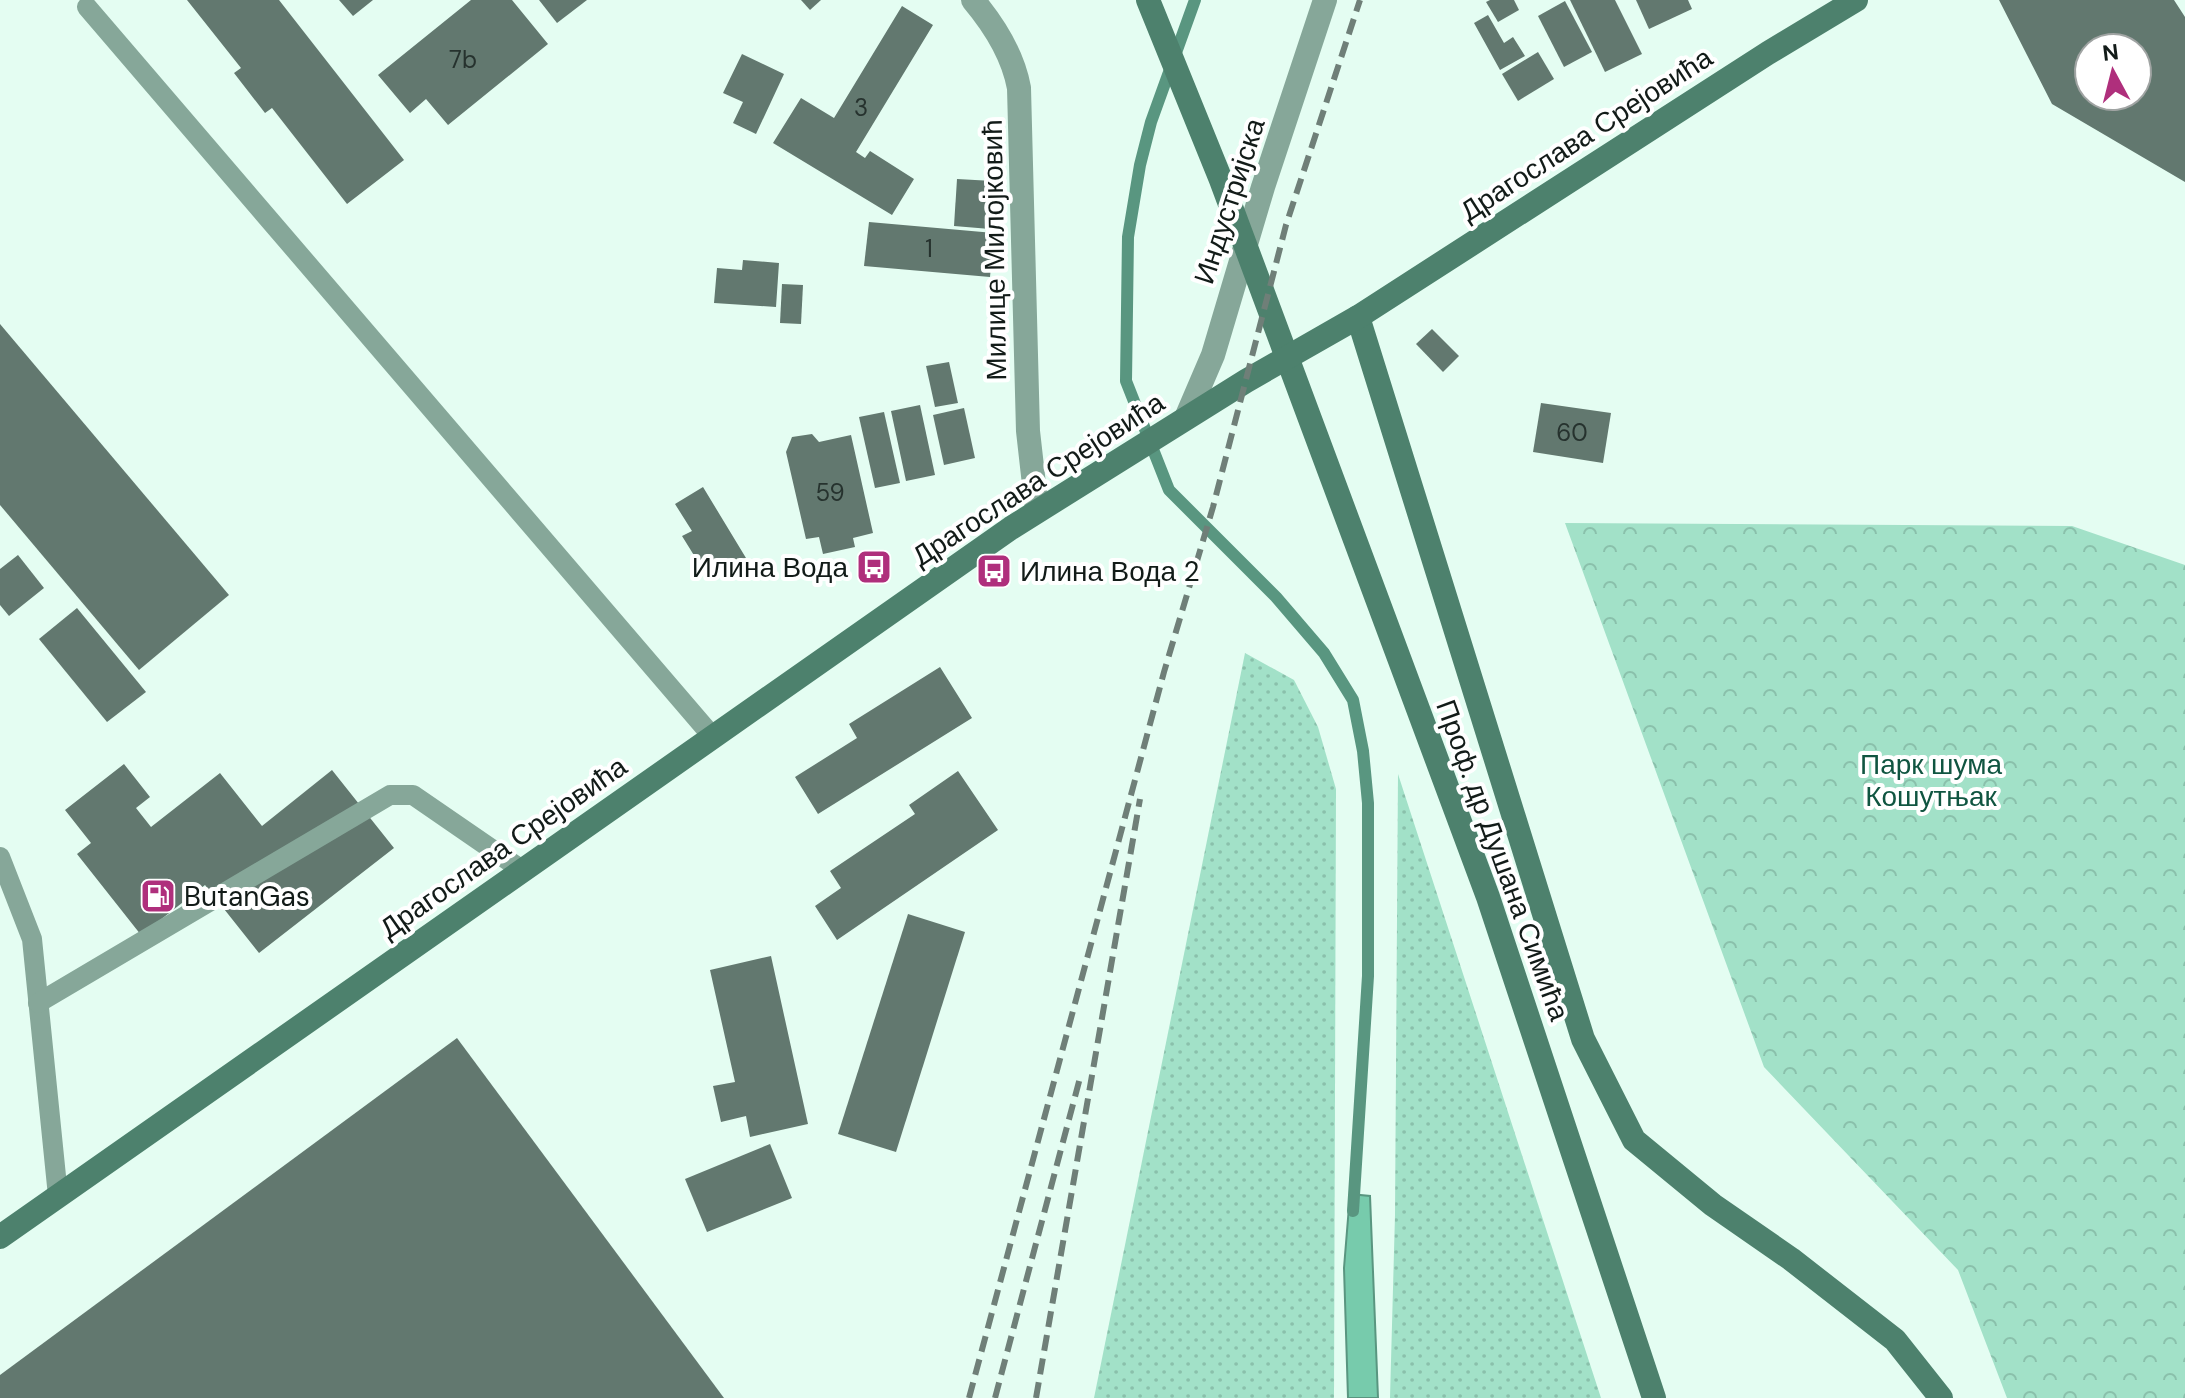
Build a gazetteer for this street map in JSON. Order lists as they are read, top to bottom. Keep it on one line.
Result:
{"streets":{"street":["Драгослава Срејовића","Индустријска","Милице Милојковић","Проф. др Душана Симића"]},"crossings":[["Драгослава Срејовића","Индустријска"],["Драгослава Срејовића","Милице Милојковић"]],"parks":["Парк шума Кошутњак"],"places":{"bus stop":["Илина Вода","Илина Вода 2"],"fuel station":["ButanGas"]},"house_numbers":["7b","3","1","60","59"],"north":"top"}
